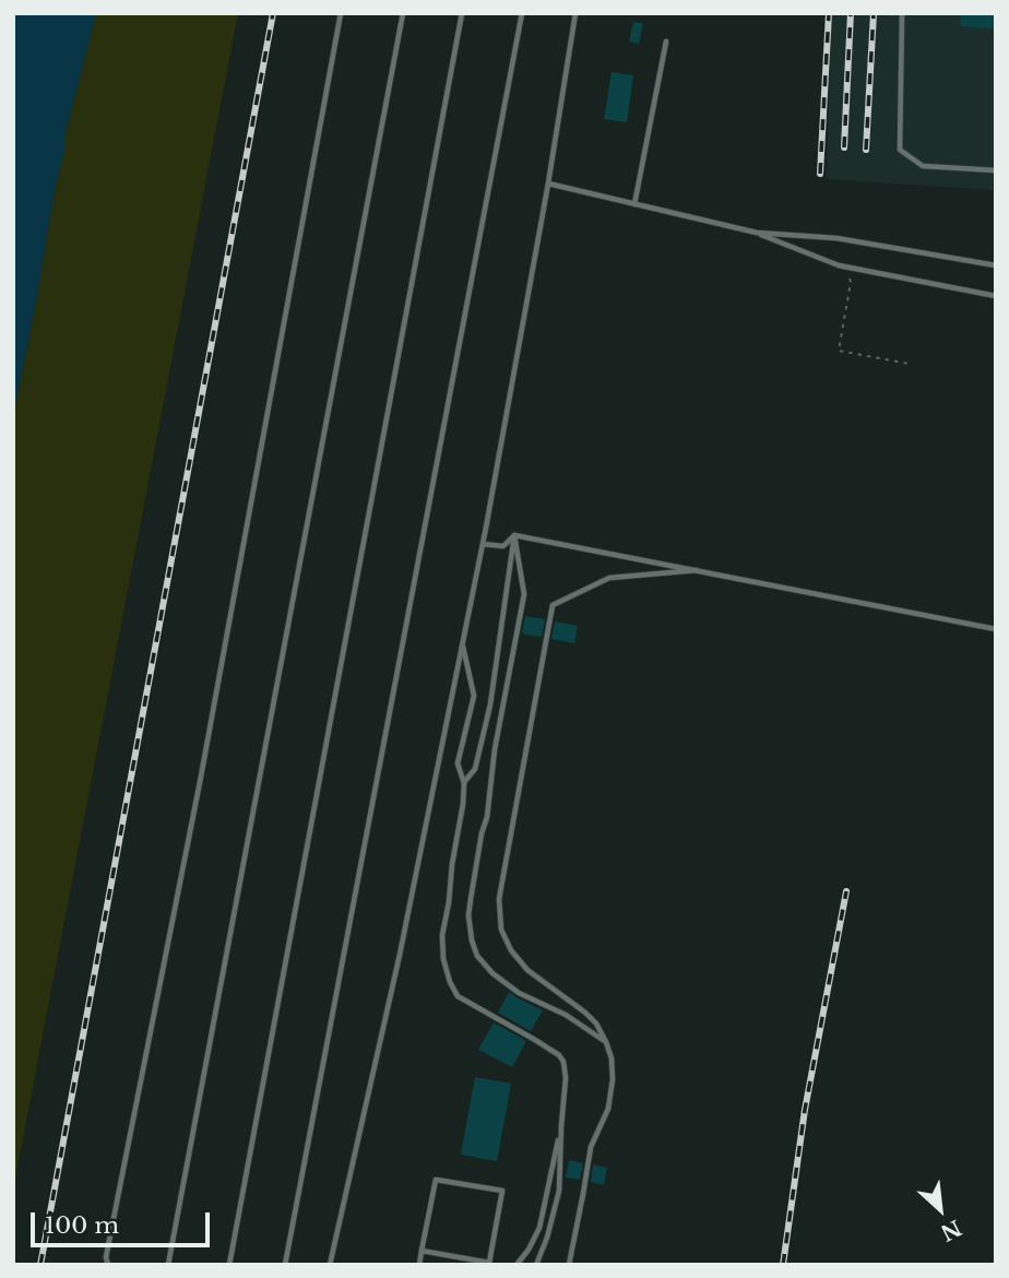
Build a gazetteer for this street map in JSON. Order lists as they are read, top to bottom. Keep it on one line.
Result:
{"scale_bar":"100 m","north":"bottom right"}
